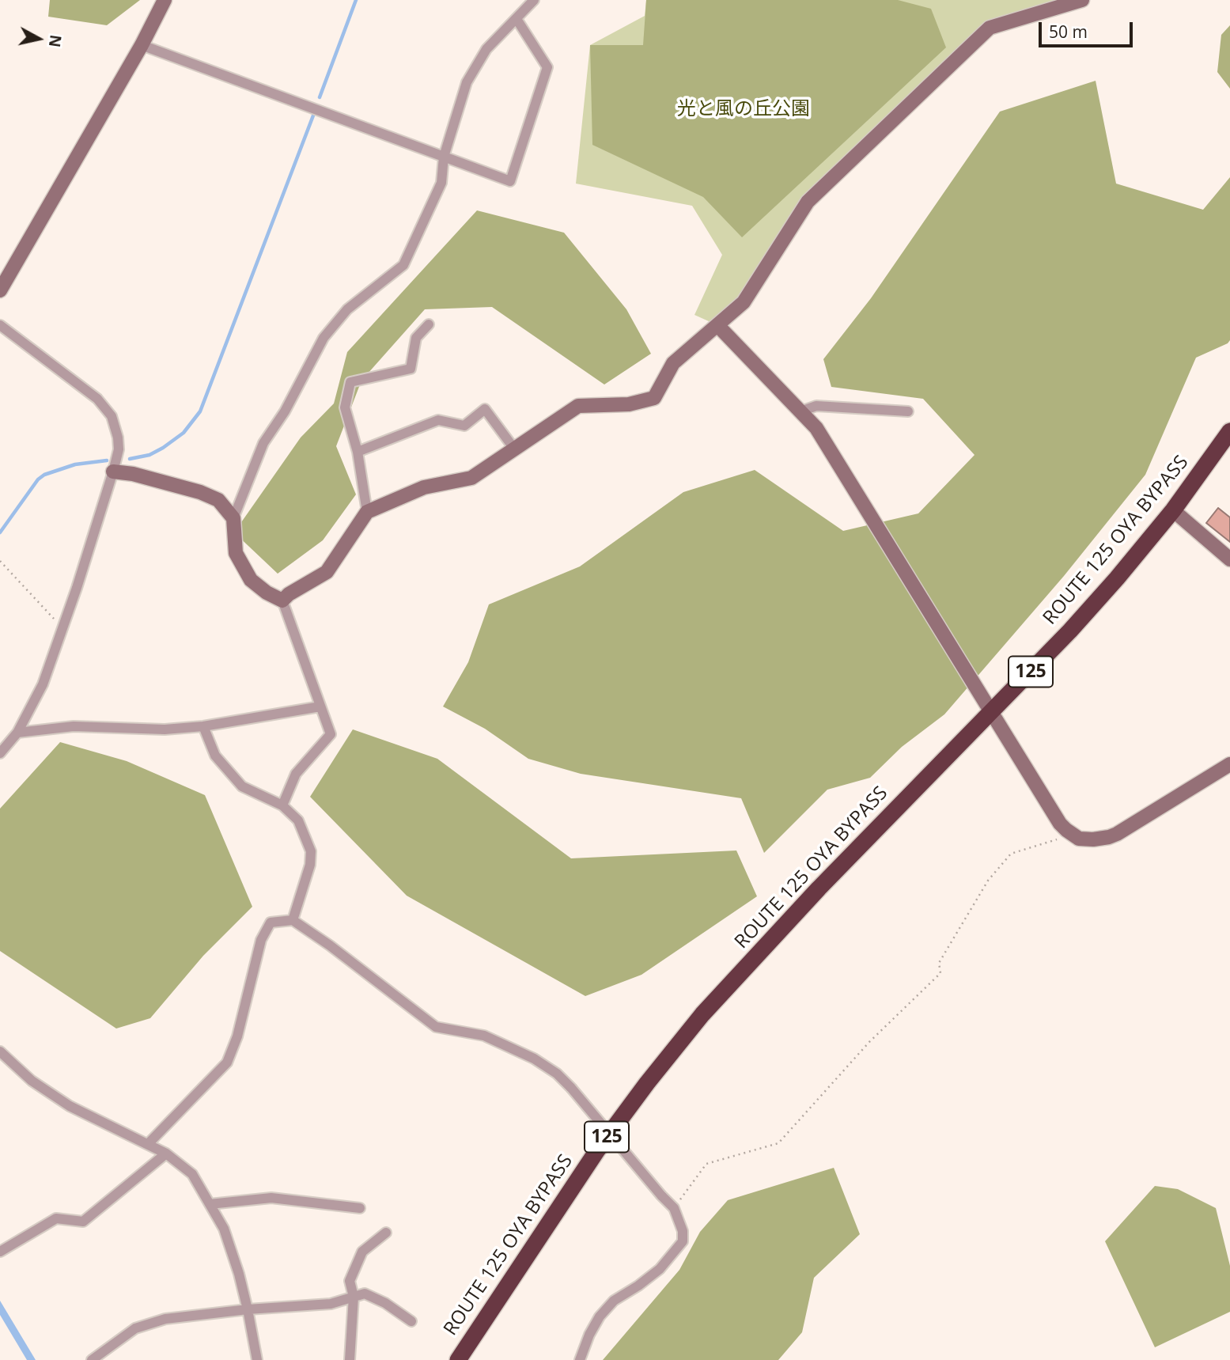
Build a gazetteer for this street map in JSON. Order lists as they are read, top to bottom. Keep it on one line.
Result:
{"streets":{"highway":["ROUTE 125 OYA BYPASS","125"]},"parks":["光と風の丘公園"],"scale_bar":"50 m","north":"right"}
